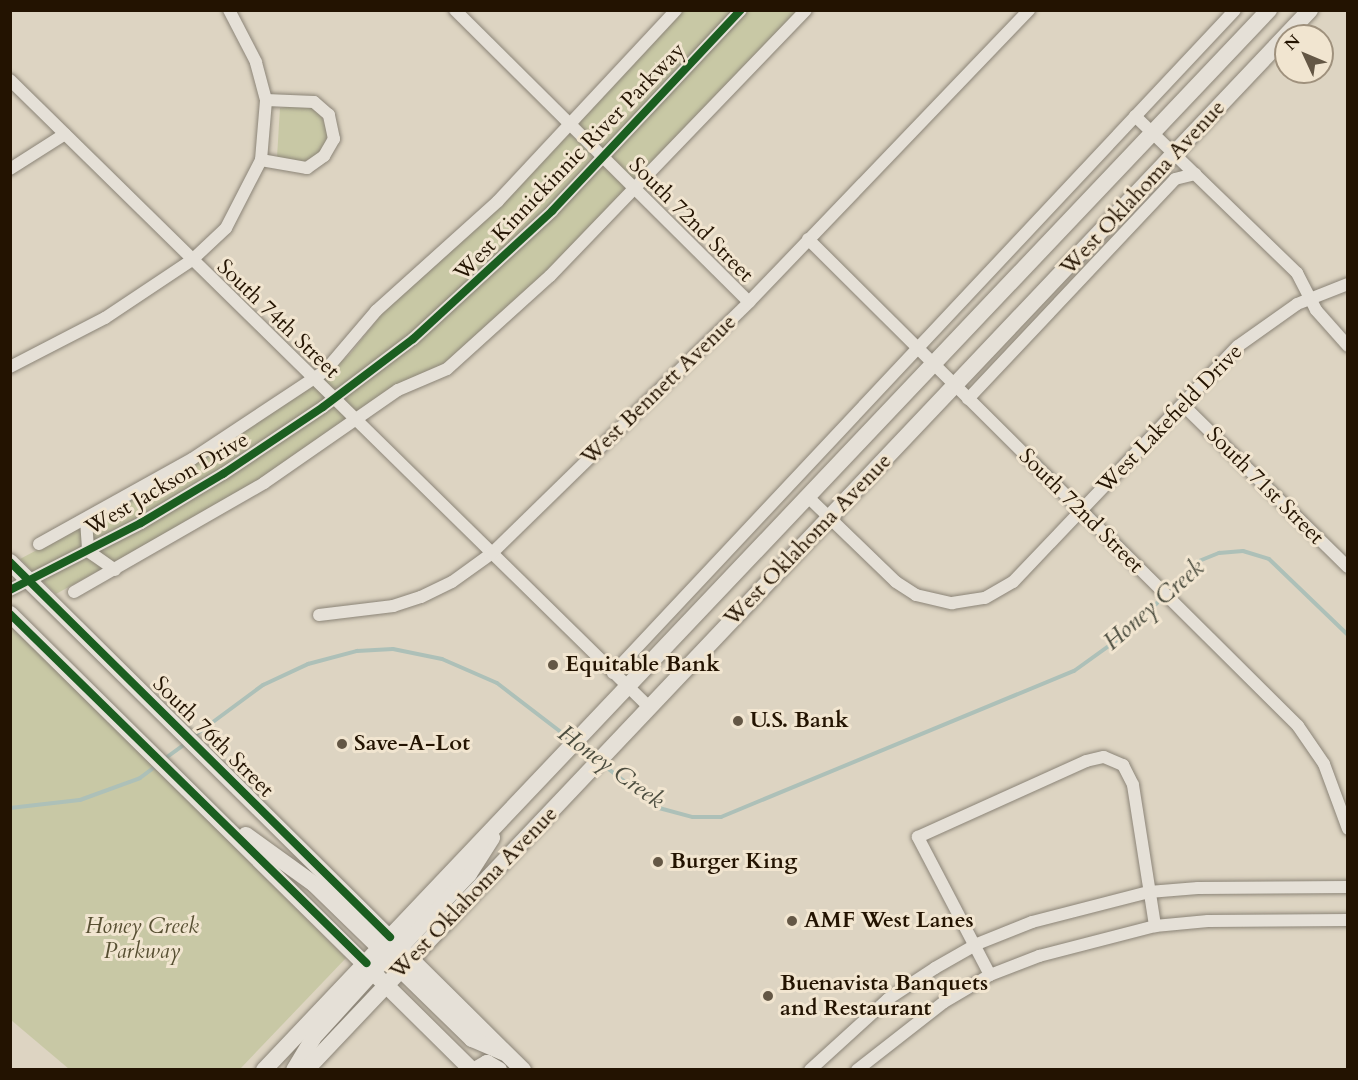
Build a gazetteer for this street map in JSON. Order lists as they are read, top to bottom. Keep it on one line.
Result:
{"streets":{"main road":["West Oklahoma Avenue","South 76th Street"],"street":["West Kinnickinnic River Parkway","South 72nd Street","South 74th Street","West Bennett Avenue","West Lakefield Drive","West Jackson Drive","South 71st Street"]},"crossings":[["West Kinnickinnic River Parkway","South 72nd Street"],["West Kinnickinnic River Parkway","South 74th Street"],["West Kinnickinnic River Parkway","West Jackson Drive"],["West Oklahoma Avenue","South 72nd Street"],["West Oklahoma Avenue","South 74th Street"],["West Oklahoma Avenue","West Lakefield Drive"],["West Oklahoma Avenue","South 76th Street"],["South 72nd Street","West Bennett Avenue"],["South 72nd Street","West Lakefield Drive"],["South 74th Street","West Bennett Avenue"],["South 74th Street","West Jackson Drive"],["West Lakefield Drive","South 71st Street"],["West Jackson Drive","South 76th Street"]],"water":["Honey Creek"],"parks":["Honey Creek Parkway"],"places":["Equitable Bank","U.S. Bank","Save-A-Lot","Burger King","AMF West Lanes","Buenavista Banquets and Restaurant"],"north":"top left"}
